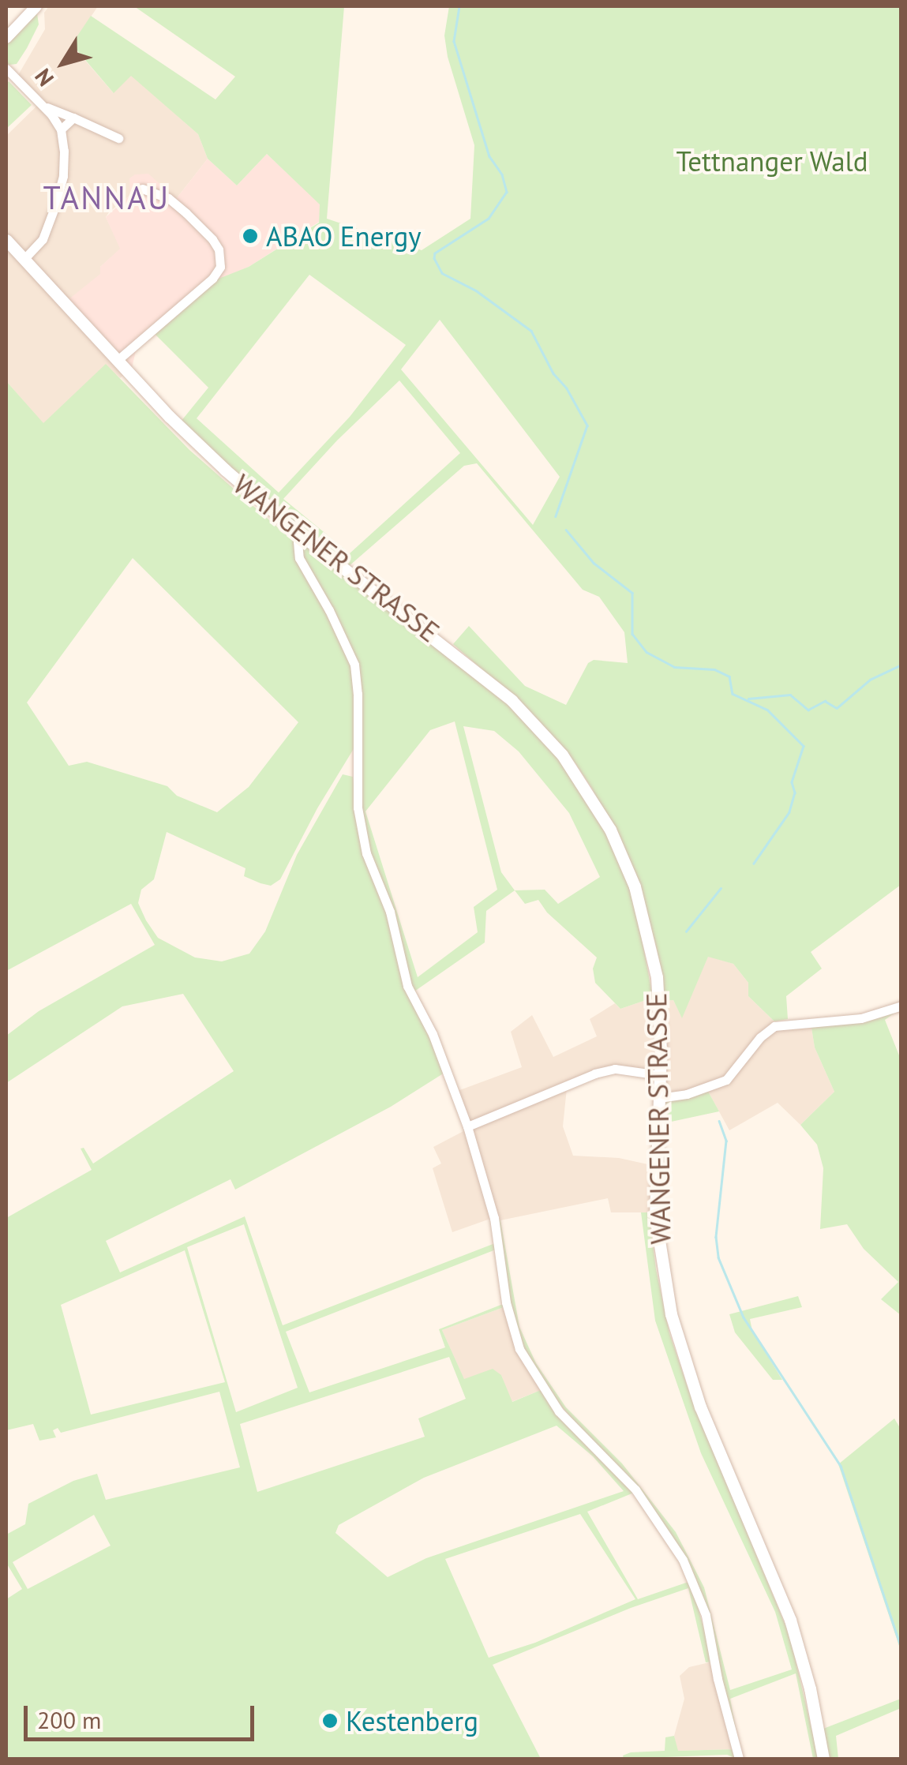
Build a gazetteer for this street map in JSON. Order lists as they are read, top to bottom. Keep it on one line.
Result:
{"streets":{"main road":["WANGENER STRASSE"]},"districts":["TANNAU"],"parks":["Tettnanger Wald"],"places":["ABAO Energy","Kestenberg"],"scale_bar":"200 m","north":"bottom left"}
